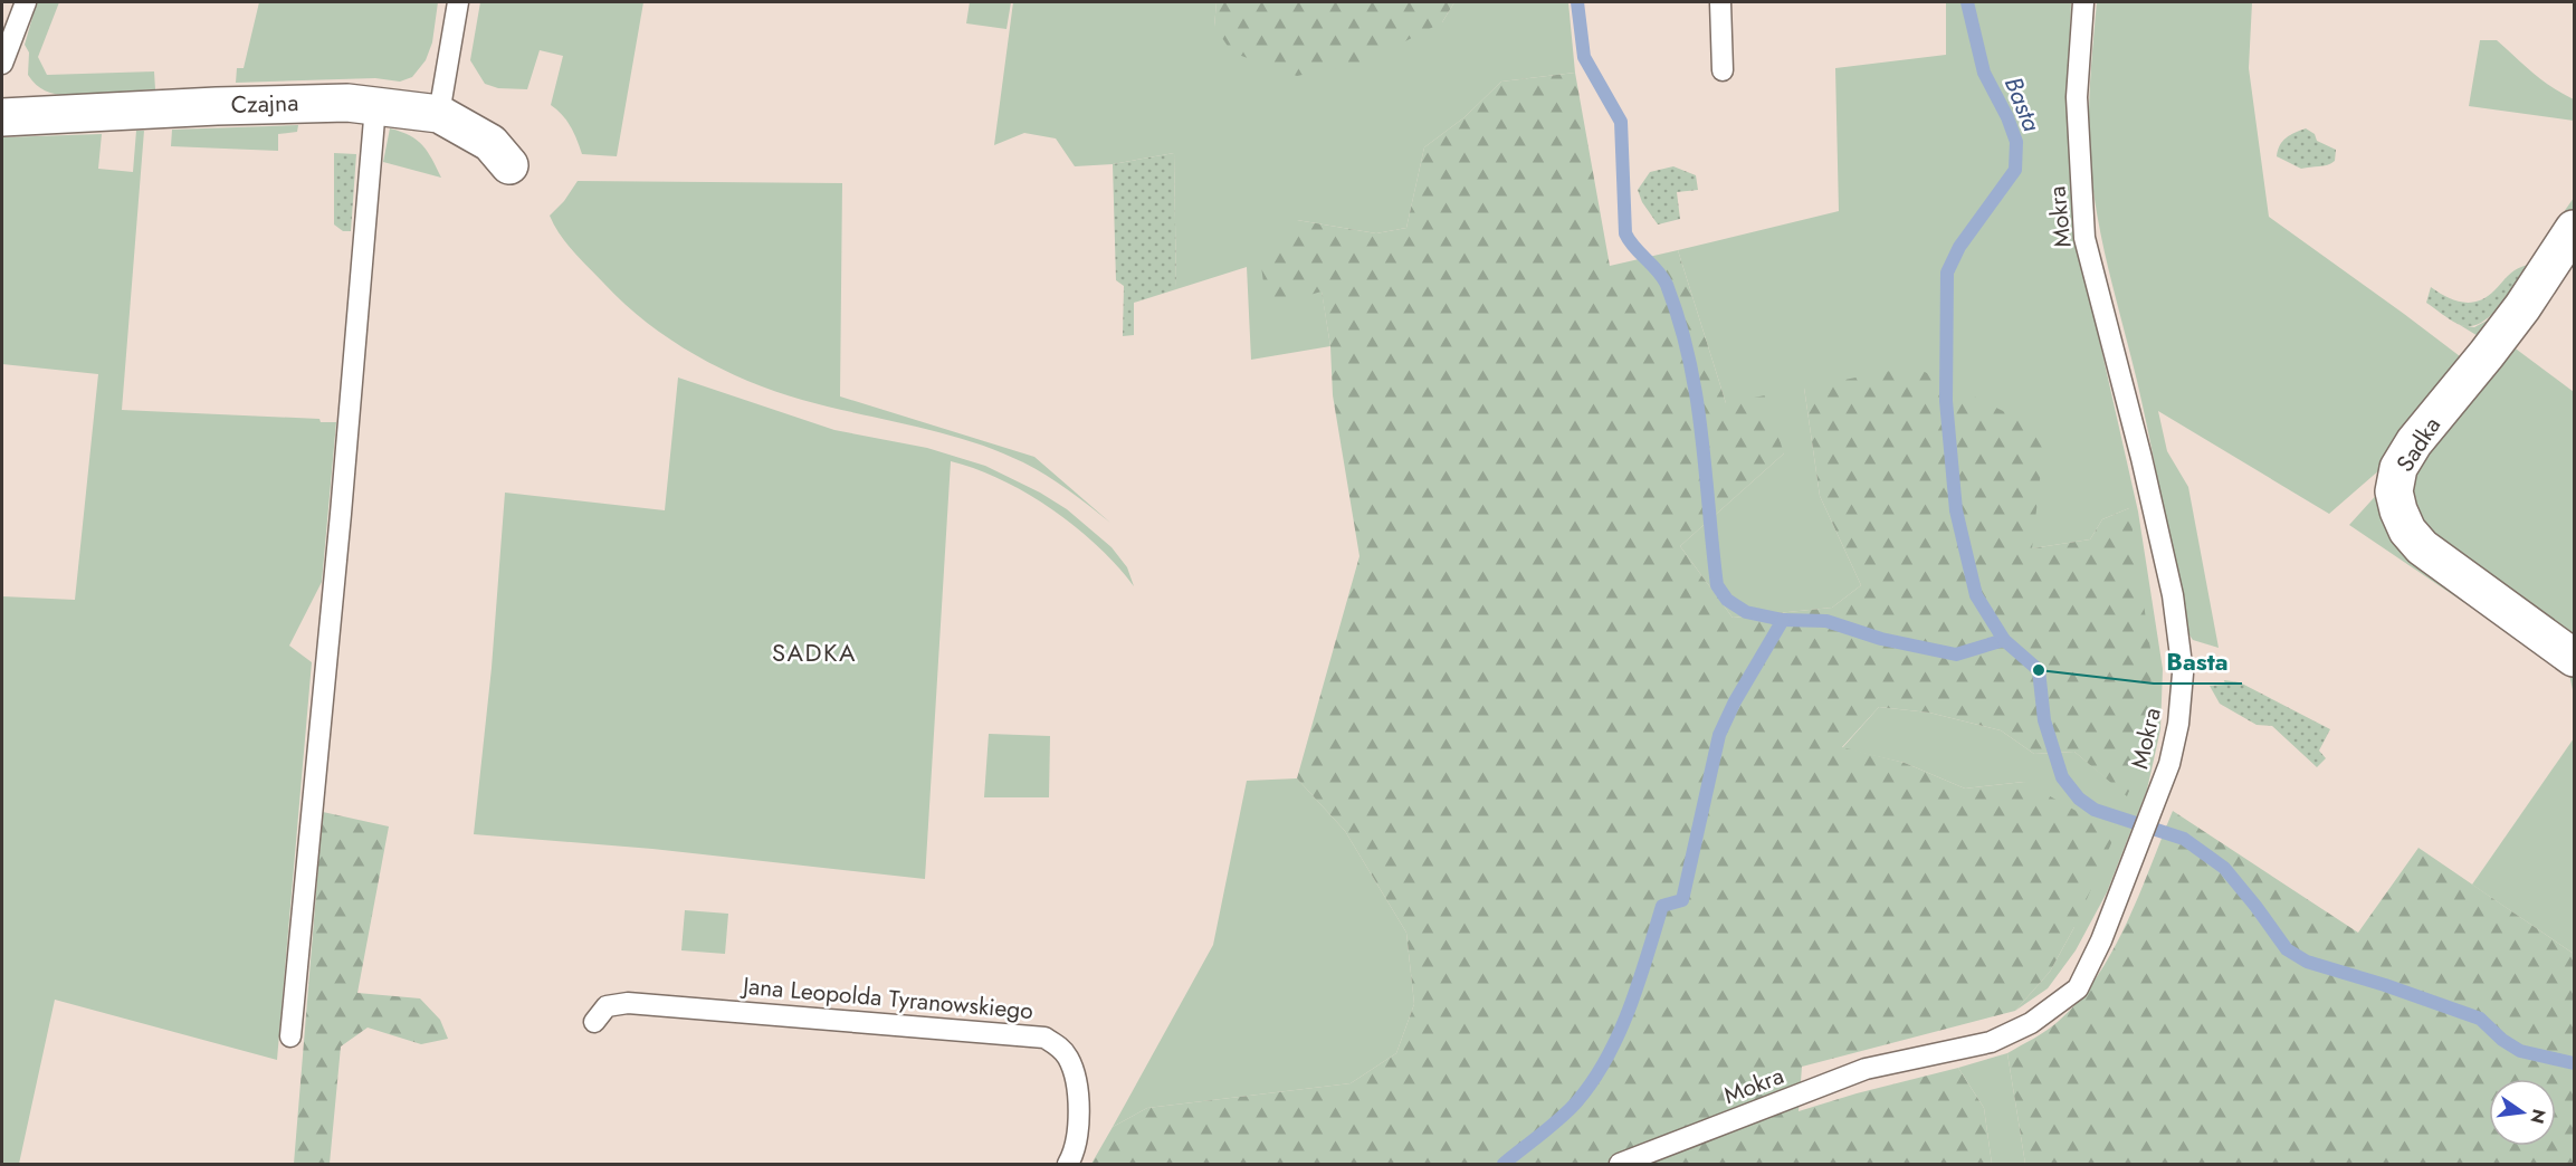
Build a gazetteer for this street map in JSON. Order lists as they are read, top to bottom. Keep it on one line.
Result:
{"streets":{"street":["Czajna","Sadka"],"lane":["Mokra","Jana Leopolda Tyranowskiego"]},"districts":["SADKA"],"water":["Basta"],"places":["Basta"],"north":"right"}
